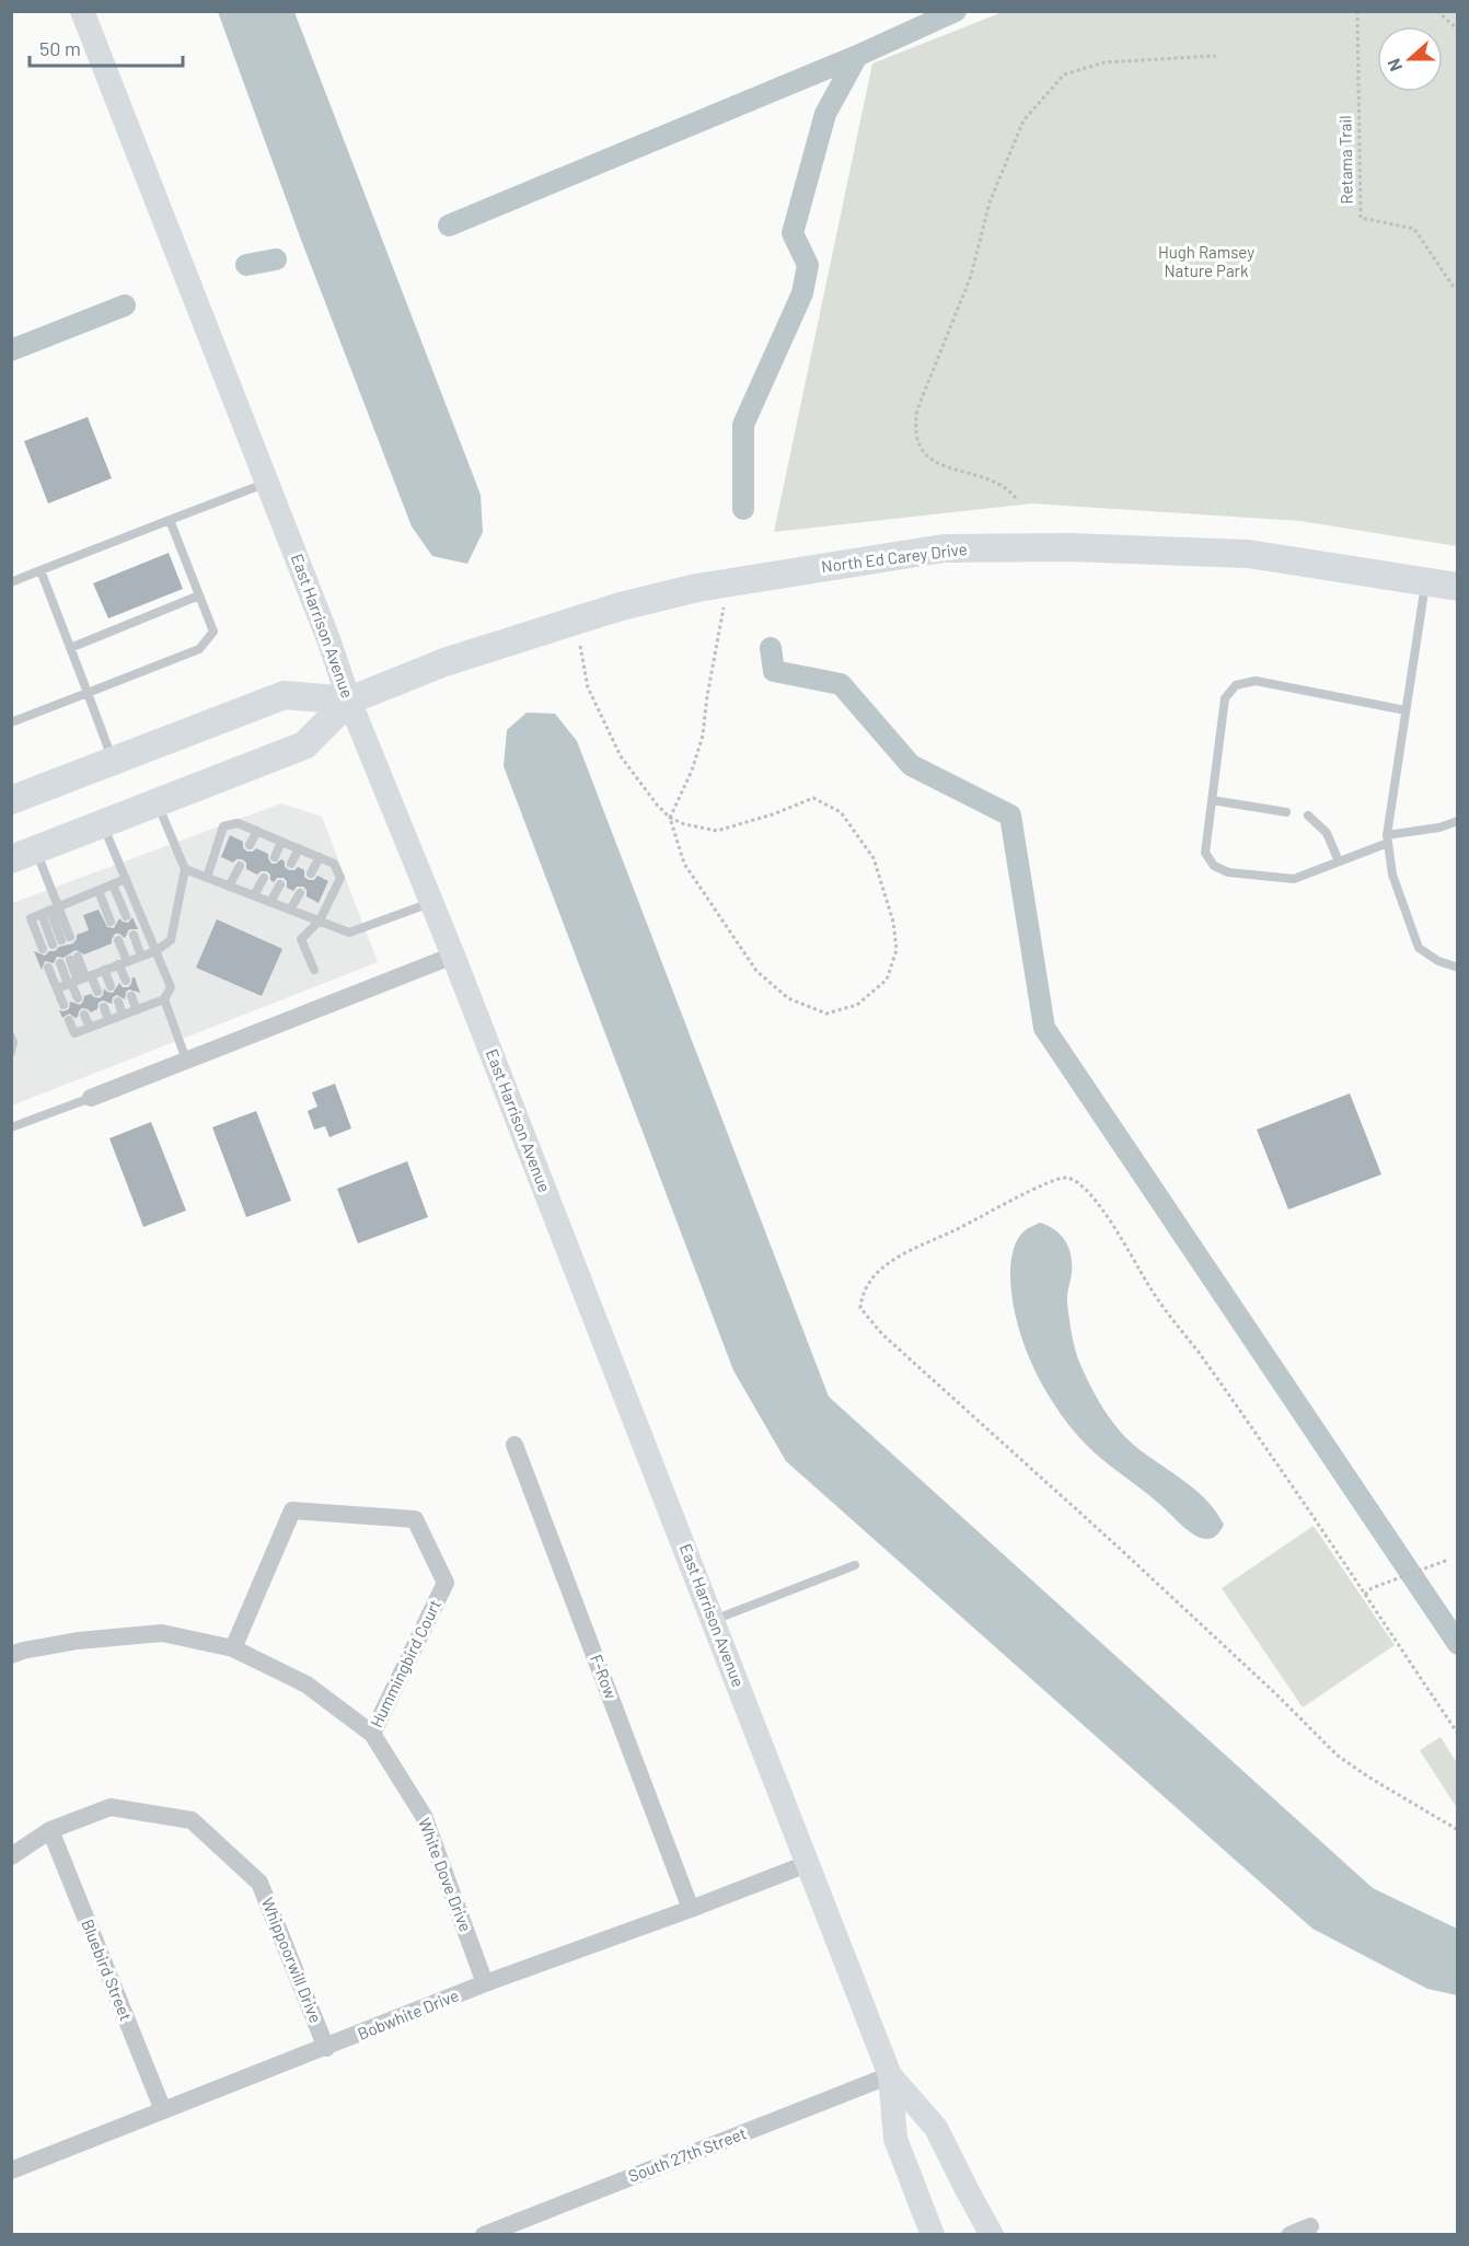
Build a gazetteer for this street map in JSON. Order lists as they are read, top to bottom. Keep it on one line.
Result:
{"streets":{"main road":["North Ed Carey Drive","East Harrison Avenue"],"street":["Hummingbird Court","F-Row","White Dove Drive","Whippoorwill Drive","Bluebird Street","Bobwhite Drive","South 27th Street"],"path":["Retama Trail"]},"crossings":[["North Ed Carey Drive","East Harrison Avenue"],["East Harrison Avenue","Bobwhite Drive"],["East Harrison Avenue","South 27th Street"],["Hummingbird Court","White Dove Drive"],["F-Row","Bobwhite Drive"],["White Dove Drive","Bobwhite Drive"],["Whippoorwill Drive","Bluebird Street"],["Whippoorwill Drive","Bobwhite Drive"],["Bluebird Street","Bobwhite Drive"]],"parks":["Hugh Ramsey Nature Park"],"scale_bar":"50 m","north":"left"}
